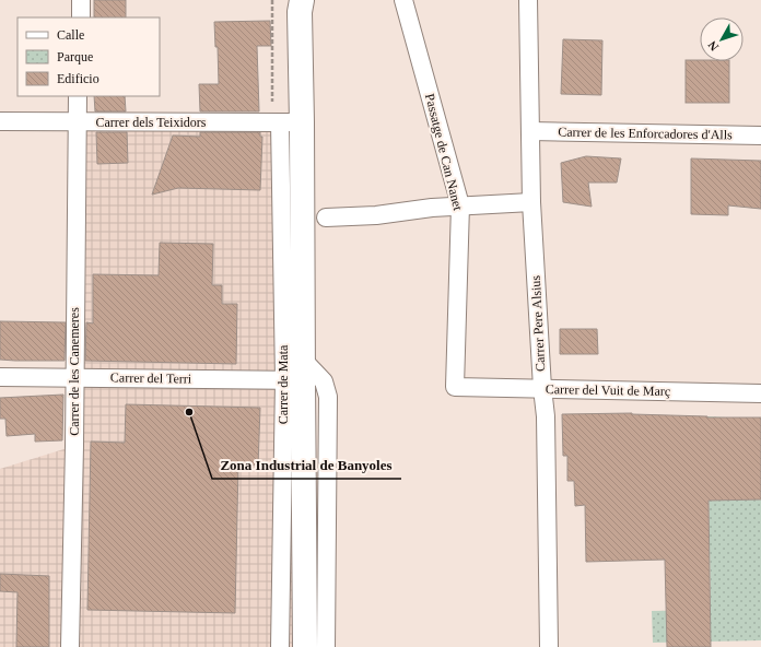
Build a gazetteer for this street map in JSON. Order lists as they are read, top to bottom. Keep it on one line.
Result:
{"streets":{"main road":["Carrer de Mata"],"street":["Carrer dels Teixidors","Carrer de les Enforcadores d'Alls","Passatge de Can Nanet","Carrer Pere Alsius","Carrer de les Canemeres","Carrer del Terri","Carrer del Vuit de Març"]},"crossings":[["Carrer dels Teixidors","Carrer de les Canemeres"],["Carrer dels Teixidors","Carrer de Mata"],["Carrer de les Enforcadores d'Alls","Carrer Pere Alsius"],["Passatge de Can Nanet","Carrer del Vuit de Març"],["Carrer Pere Alsius","Carrer del Vuit de Març"],["Carrer de les Canemeres","Carrer del Terri"],["Carrer del Terri","Carrer de Mata"]],"places":["Zona Industrial de Banyoles"],"legend":["Calle","Parque","Edificio"],"north":"bottom left"}
